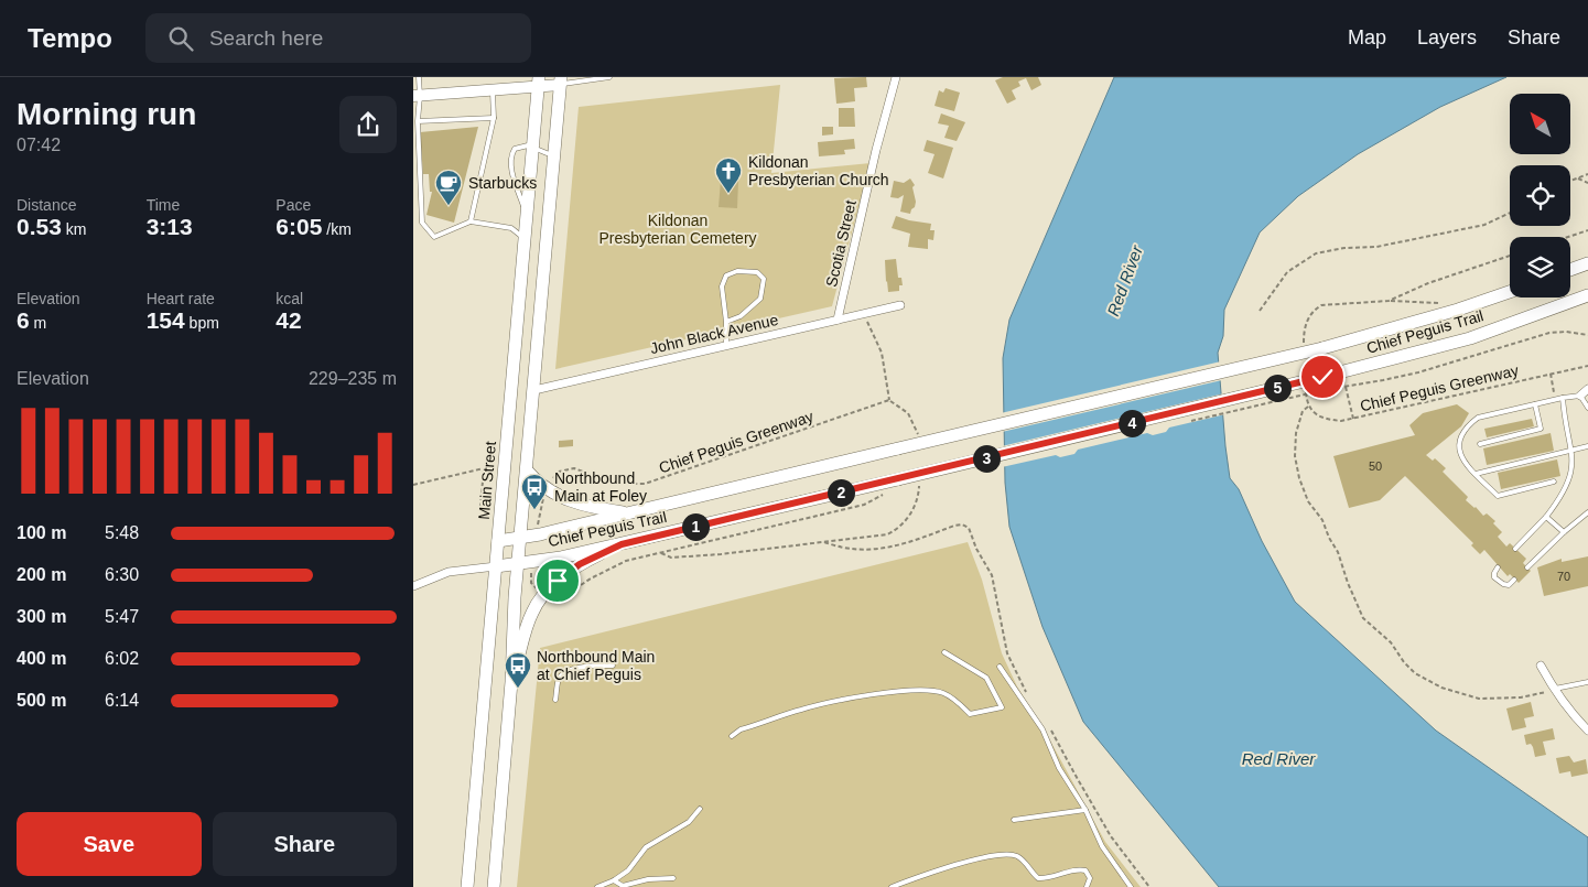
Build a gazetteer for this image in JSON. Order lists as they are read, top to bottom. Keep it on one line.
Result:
{"streets":{"main road":["Chief Peguis Trail","Main Street"],"street":["Scotia Street","John Black Avenue"],"path":["Chief Peguis Greenway"]},"crossings":[["Scotia Street","John Black Avenue"],["Chief Peguis Trail","Main Street"]],"water":["Red River"],"parks":["Kildonan Presbyterian Cemetery"],"places":{"church":["Kildonan Presbyterian Church"],"cafe":["Starbucks"],"bus stop":["Northbound Main at Foley","Northbound Main at Chief Peguis"]},"house_numbers":["50","70"],"north":"top left","page":{"header":"Tempo","search":"Search here","nav":["Map","Layers","Share"],"heading":["Morning run","07:42"],"stats":[["Distance","0.53 km"],["Time","3:13"],["Pace","6:05 /km"],["Elevation","6 m"],["Heart rate","154 bpm"],["kcal","42"]],"chart":["Elevation","229–235 m"],"pins":["5","4","3","2","1"],"list":[{"name":"100 m","note":"5:48"},{"name":"200 m","note":"6:30"},{"name":"300 m","note":"5:47"},{"name":"400 m","note":"6:02"},{"name":"500 m","note":"6:14"}],"buttons":["Save","Share"]}}
